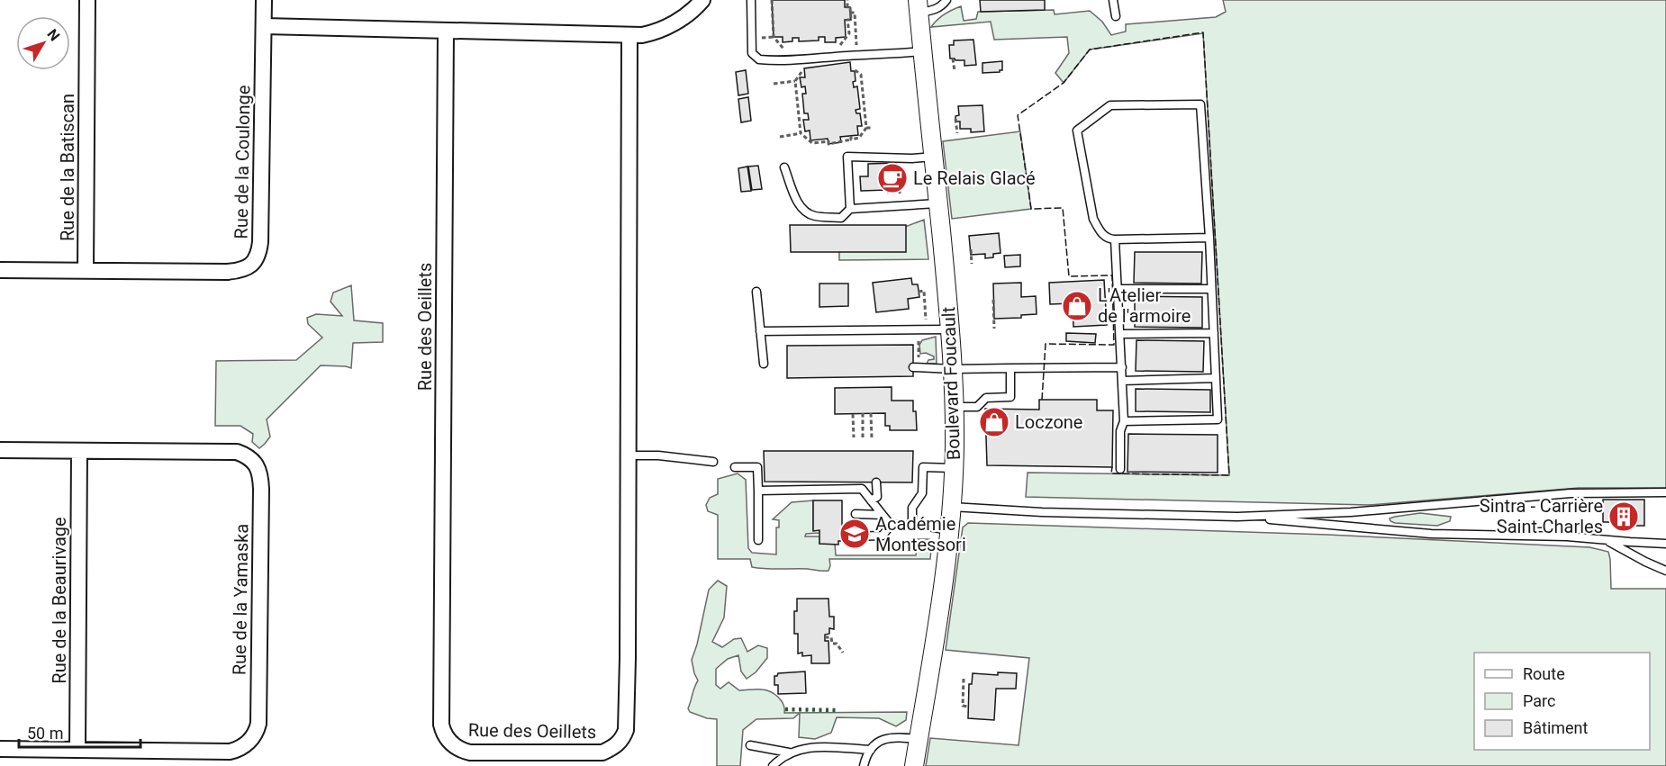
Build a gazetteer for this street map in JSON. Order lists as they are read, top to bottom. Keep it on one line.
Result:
{"streets":{"street":["Rue de la Coulonge","Rue de la Batiscan","Rue des Oeillets","Boulevard Foucault","Rue de la Yamaska","Rue de la Beaurivage"]},"crossings":[["Rue de la Coulonge","Rue de la Batiscan"],["Rue de la Yamaska","Rue de la Beaurivage"]],"places":{"cafe":["Le Relais Glacé"],"shop":["L'Atelier de l'armoire","Loczone"],"building":["Sintra - Carrière Saint-Charles"],"school or university":["Académie Montessori"]},"legend":["Route","Parc","Bâtiment"],"scale_bar":"50 m","north":"top right"}
